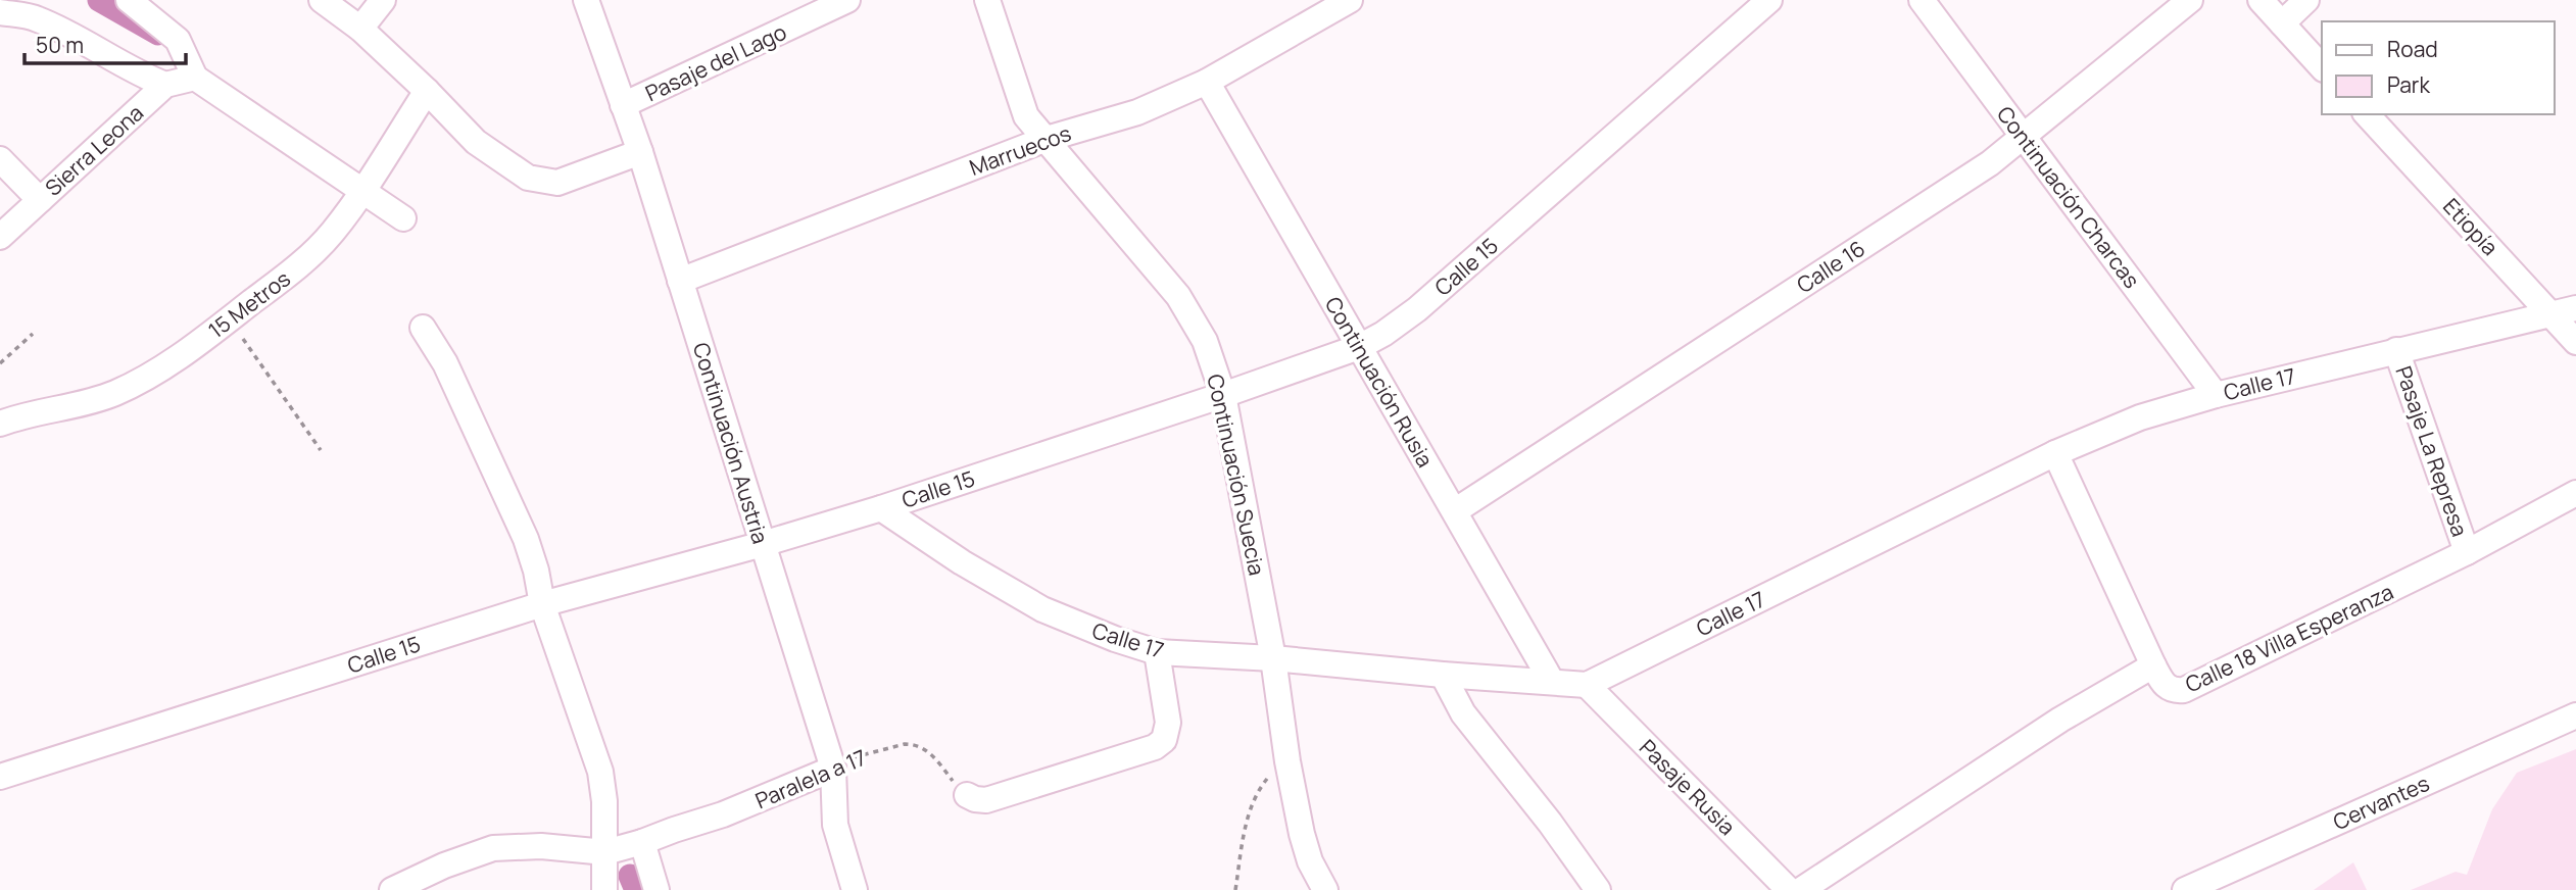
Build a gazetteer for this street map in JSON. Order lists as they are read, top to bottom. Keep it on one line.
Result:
{"streets":{"street":["Pasaje del Lago","Sierra Leona","Marruecos","Continuación Charcas","Etiopía","Calle 15","Calle 16","15 Metros","Continuación Rusia","Calle 17","Continuación Austria","Pasaje La Represa","Continuación Suecia","Calle 18 Villa Esperanza","Paralela a 17","Pasaje Rusia","Cervantes"]},"crossings":[["Pasaje del Lago","Continuación Austria"],["Marruecos","Continuación Rusia"],["Marruecos","Continuación Austria"],["Marruecos","Continuación Suecia"],["Continuación Charcas","Calle 16"],["Continuación Charcas","Calle 17"],["Etiopía","Calle 17"],["Calle 15","Continuación Rusia"],["Calle 15","Calle 17"],["Calle 15","Continuación Austria"],["Calle 15","Continuación Suecia"],["Calle 16","Continuación Rusia"],["Continuación Rusia","Calle 17"],["Calle 17","Pasaje La Represa"],["Calle 17","Continuación Suecia"],["Calle 17","Pasaje Rusia"],["Continuación Austria","Paralela a 17"],["Pasaje La Represa","Calle 18 Villa Esperanza"]],"legend":["Road","Park"],"scale_bar":"50 m"}
